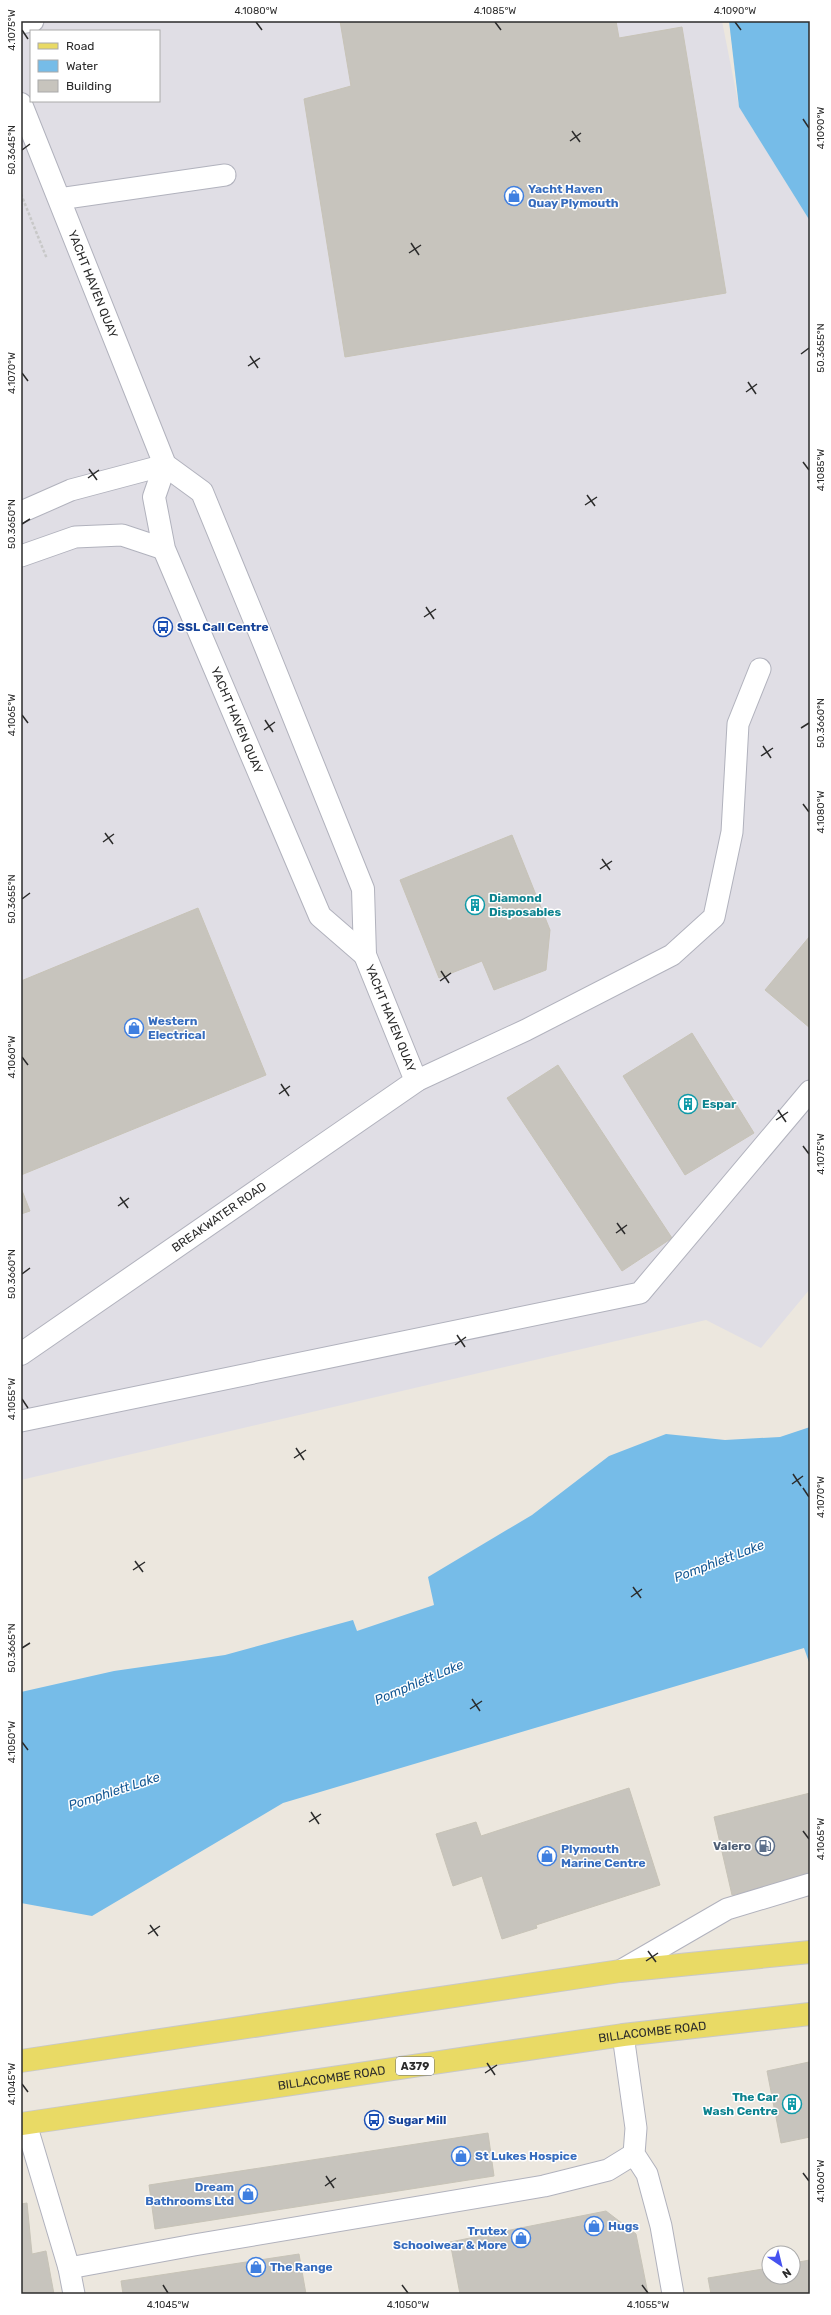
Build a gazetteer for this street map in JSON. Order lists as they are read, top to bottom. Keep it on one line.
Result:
{"streets":{"main road":["BILLACOMBE ROAD","A379"],"street":["YACHT HAVEN QUAY","BREAKWATER ROAD"]},"crossings":[["YACHT HAVEN QUAY","BREAKWATER ROAD"]],"water":["Pomphlett Lake"],"places":{"shop":["Yacht Haven Quay Plymouth","Western Electrical","Plymouth Marine Centre","St Lukes Hospice","Dream Bathrooms Ltd","Hugs","Trutex Schoolwear & More","The Range"],"bus stop":["SSL Call Centre","Sugar Mill"],"building":["Diamond Disposables","Espar","The Car Wash Centre"],"fuel station":["Valero"]},"legend":["Road","Water","Building"],"north":"bottom right","coordinates":["4.1080°W","4.1085°W","4.1090°W","4.1075°W","50.3645°N","50.3655°N","4.1070°W","50.3650°N","4.1065°W","50.3660°N","4.1060°W","4.1055°W","50.3665°N","4.1050°W","4.1045°W"]}
